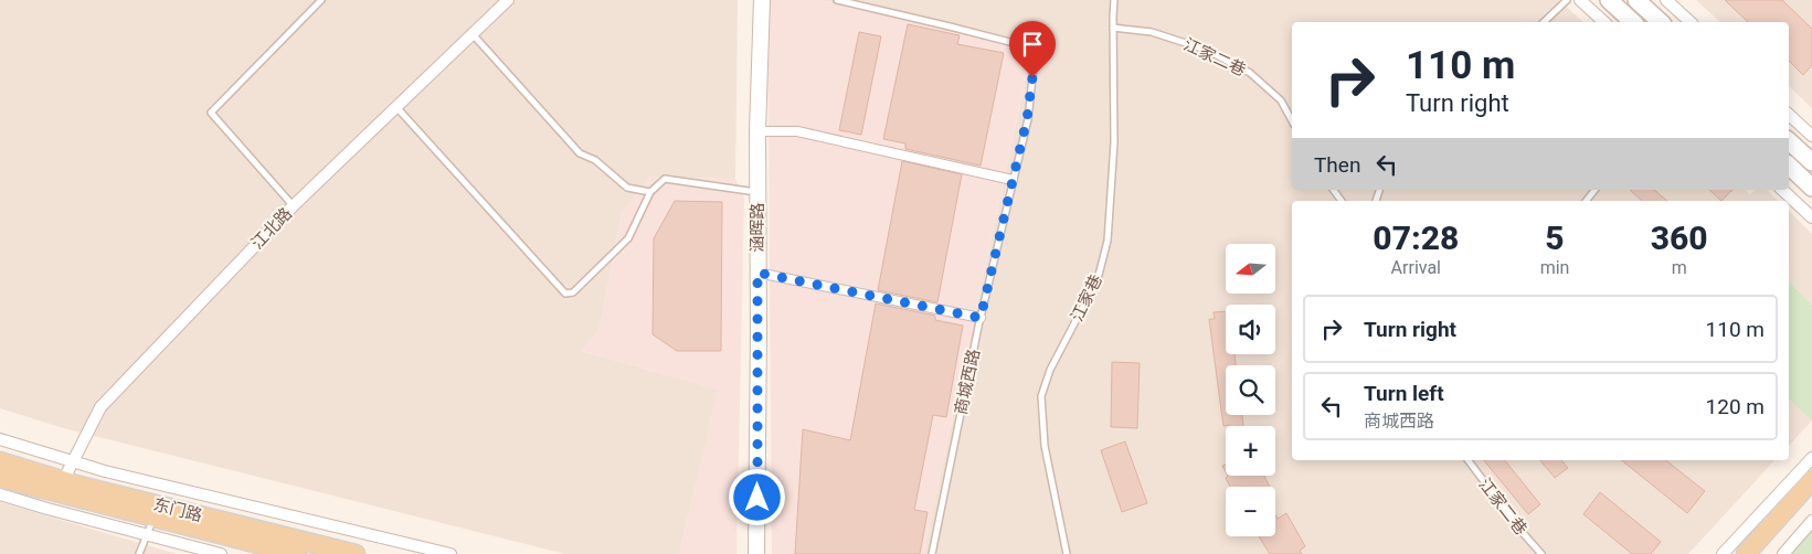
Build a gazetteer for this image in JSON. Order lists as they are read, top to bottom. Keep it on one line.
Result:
{"streets":{"main road":["东门路"],"street":["涵晖路","江北路"],"lane":["江家二巷","江家巷","商城西路"]},"crossings":[["江家二巷","江家巷"],["江北路","东门路"]],"north":"left","page":{"turn":["110 m","Turn right"],"then":"Then","eta":["07:28","Arrival","5","min","360","m"],"map_buttons":["+","−"],"list":[{"name":"Turn right","value":"110 m"},{"name":"Turn left","note":"商城西路","value":"120 m"}]}}
